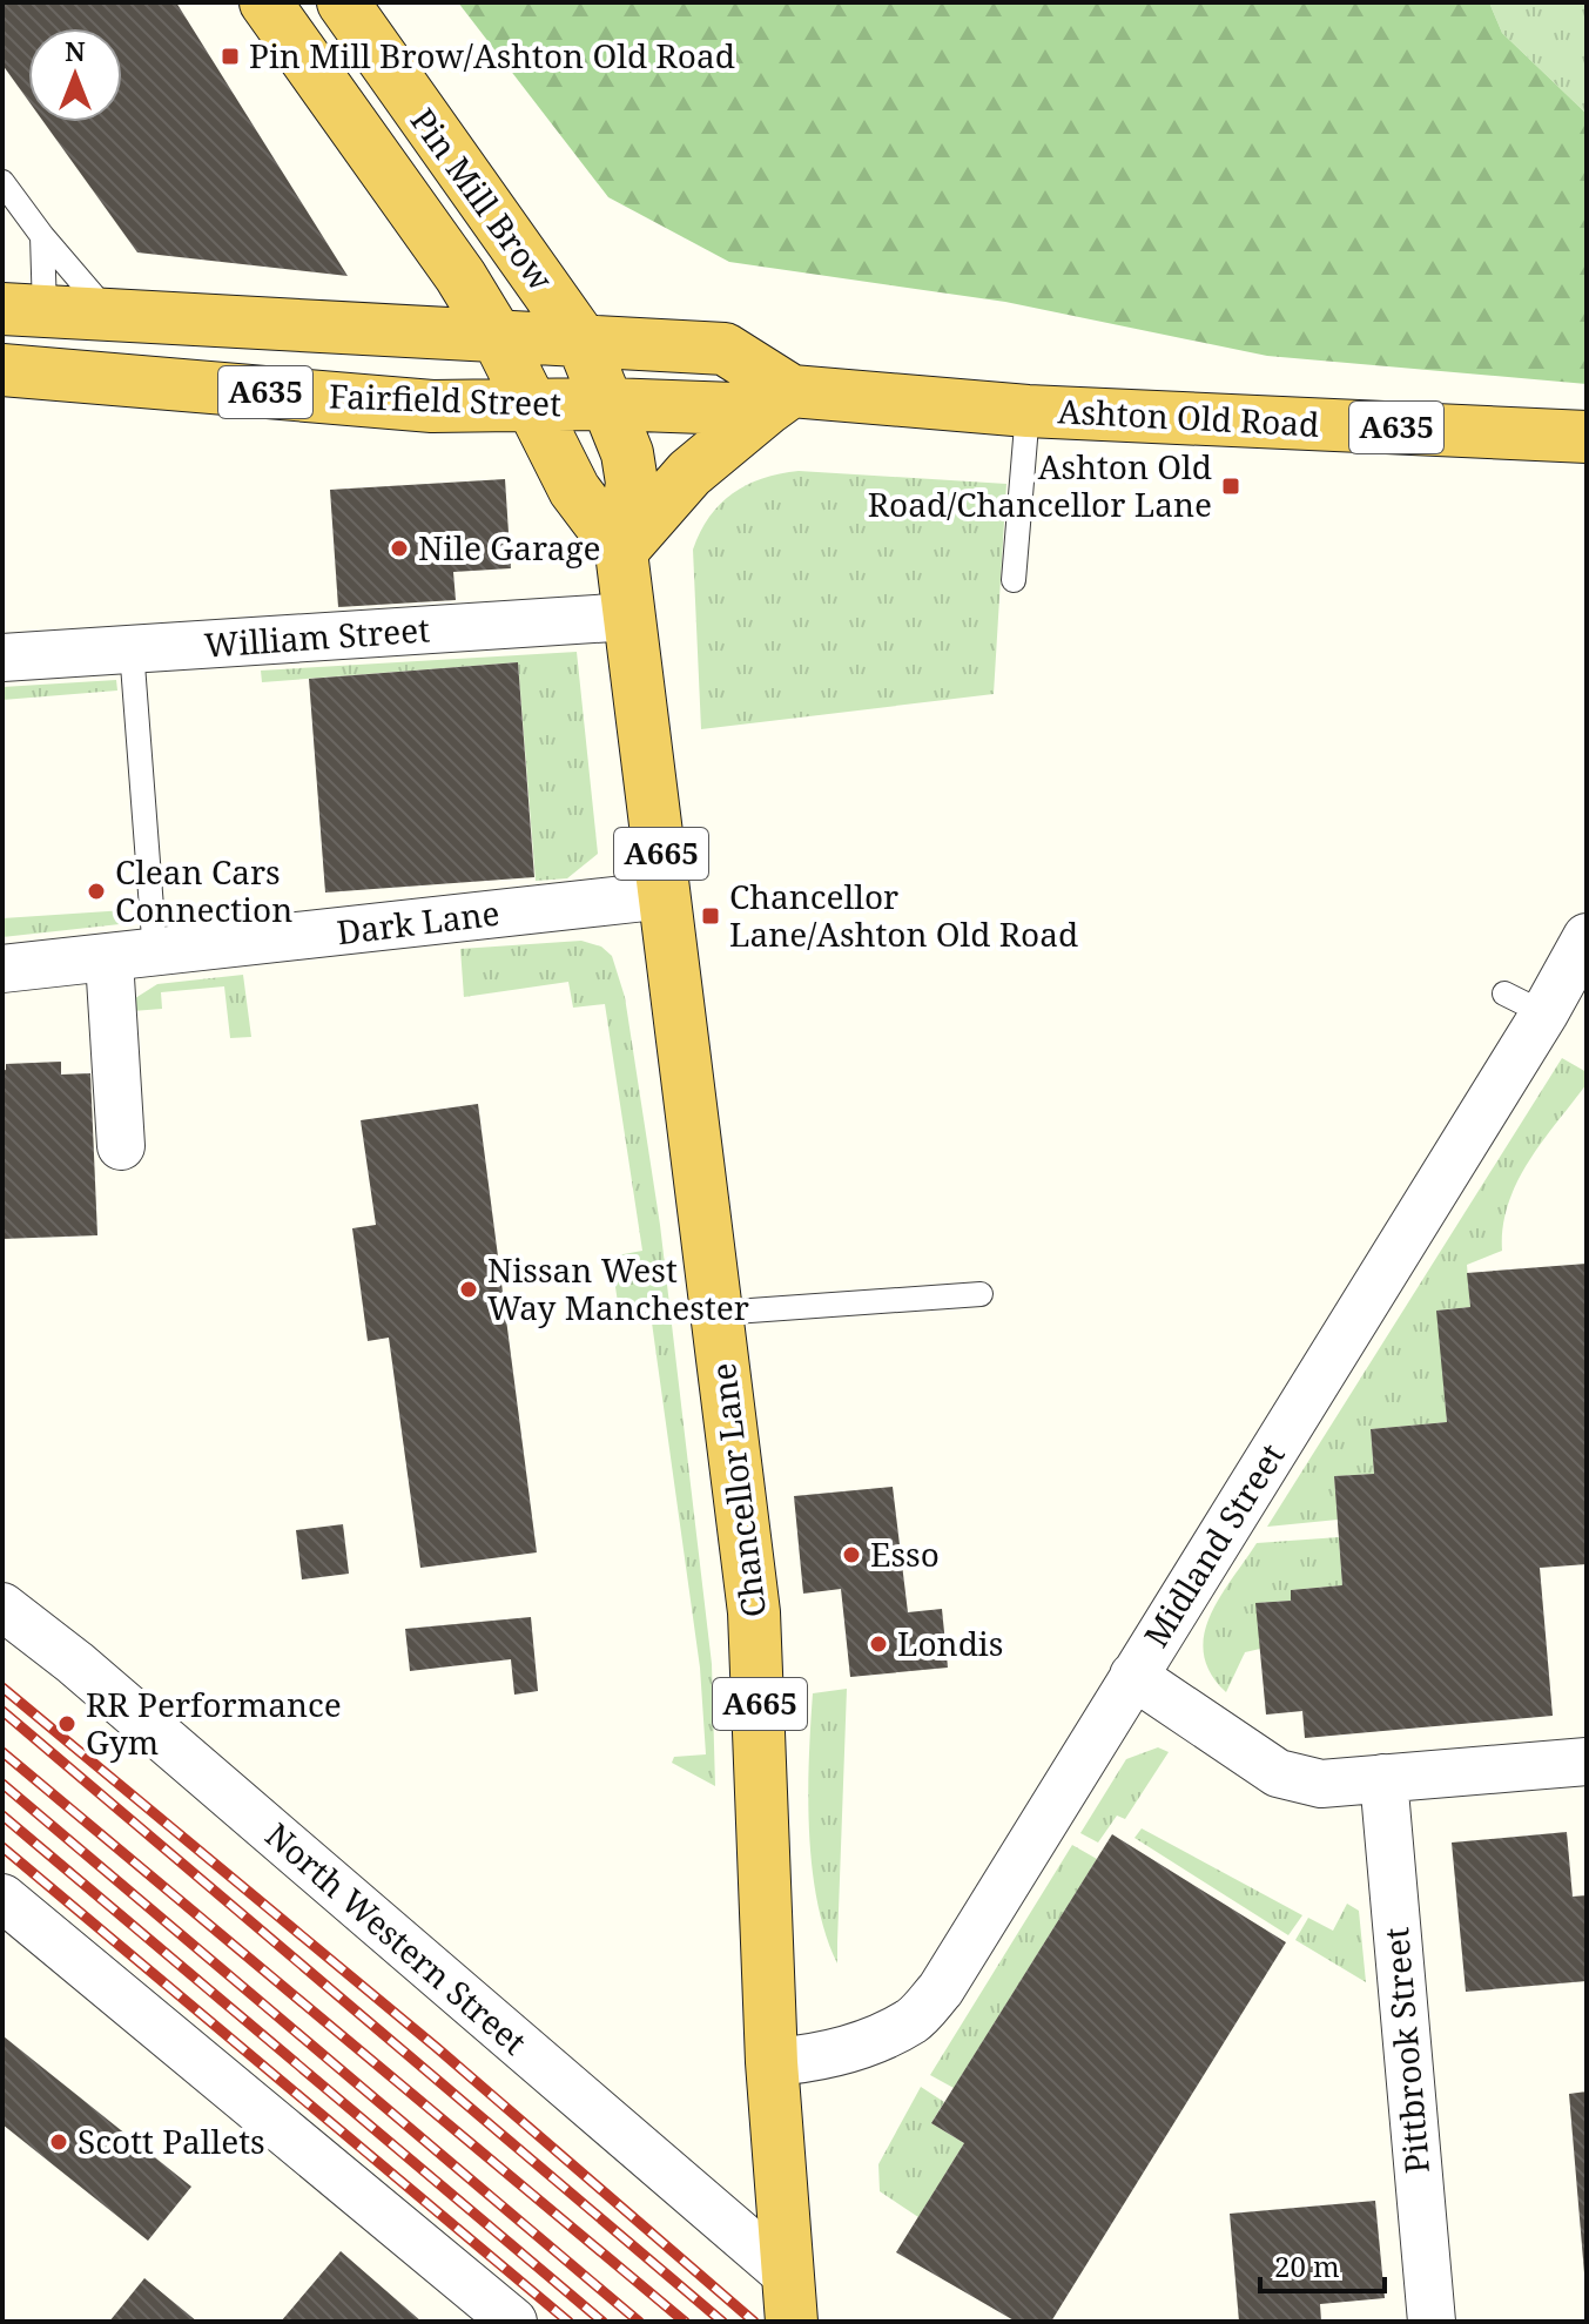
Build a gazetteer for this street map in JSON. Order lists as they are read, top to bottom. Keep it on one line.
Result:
{"streets":{"highway":["Pin Mill Brow","A635","Fairfield Street","Ashton Old Road","A665","Chancellor Lane"],"street":["William Street","Dark Lane","Midland Street","North Western Street","Pittbrook Street"]},"crossings":[["Pin Mill Brow","Fairfield Street"],["Pin Mill Brow","Ashton Old Road"],["Pin Mill Brow","Chancellor Lane"],["Fairfield Street","Ashton Old Road"],["Fairfield Street","Chancellor Lane"],["Ashton Old Road","Chancellor Lane"],["William Street","Chancellor Lane"],["Dark Lane","Chancellor Lane"],["Chancellor Lane","Midland Street"],["Chancellor Lane","North Western Street"]],"places":{"transit":["Pin Mill Brow/Ashton Old Road","Ashton Old Road/Chancellor Lane","Chancellor Lane/Ashton Old Road"],"other":["Nile Garage","Clean Cars Connection","Nissan West Way Manchester","Esso","Londis","RR Performance Gym","Scott Pallets"]},"scale_bar":"20 m","north":"top"}
